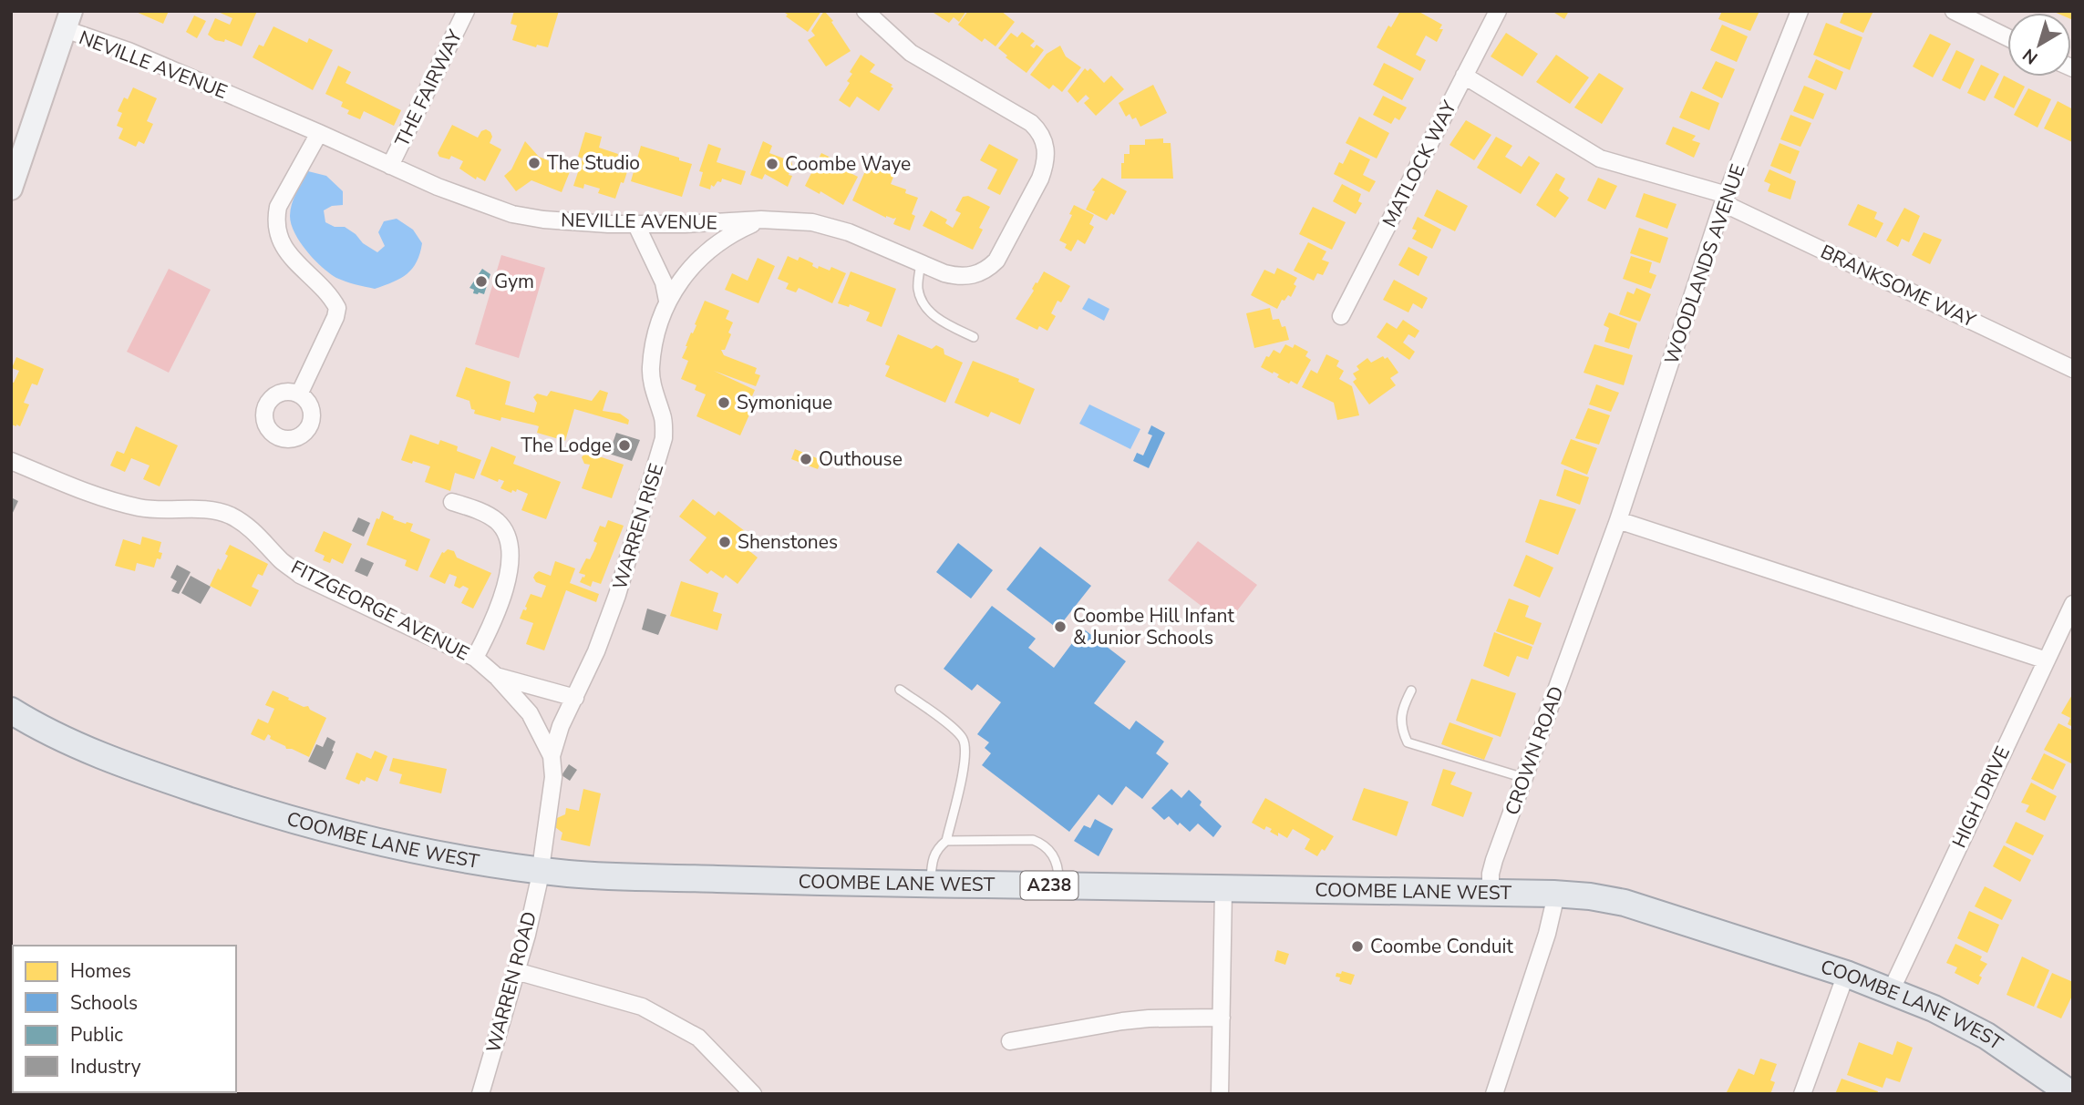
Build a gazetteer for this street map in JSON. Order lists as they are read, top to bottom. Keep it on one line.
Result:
{"streets":{"main road":["COOMBE LANE WEST","A238"],"street":["NEVILLE AVENUE","THE FAIRWAY","MATLOCK WAY","WOODLANDS AVENUE","BRANKSOME WAY","WARREN RISE","FITZGEORGE AVENUE","CROWN ROAD","HIGH DRIVE","WARREN ROAD"]},"crossings":[["NEVILLE AVENUE","THE FAIRWAY"],["NEVILLE AVENUE","WARREN RISE"],["MATLOCK WAY","BRANKSOME WAY"],["WOODLANDS AVENUE","BRANKSOME WAY"],["WOODLANDS AVENUE","CROWN ROAD"],["WARREN RISE","FITZGEORGE AVENUE"],["WARREN RISE","COOMBE LANE WEST"],["WARREN RISE","WARREN ROAD"],["CROWN ROAD","COOMBE LANE WEST"],["HIGH DRIVE","COOMBE LANE WEST"],["COOMBE LANE WEST","WARREN ROAD"]],"places":["The Studio","Coombe Waye","Gym","Symonique","The Lodge","Outhouse","Shenstones","Coombe Hill Infant & Junior Schools","Coombe Conduit"],"legend":["Homes","Schools","Public","Industry"],"north":"bottom left"}
